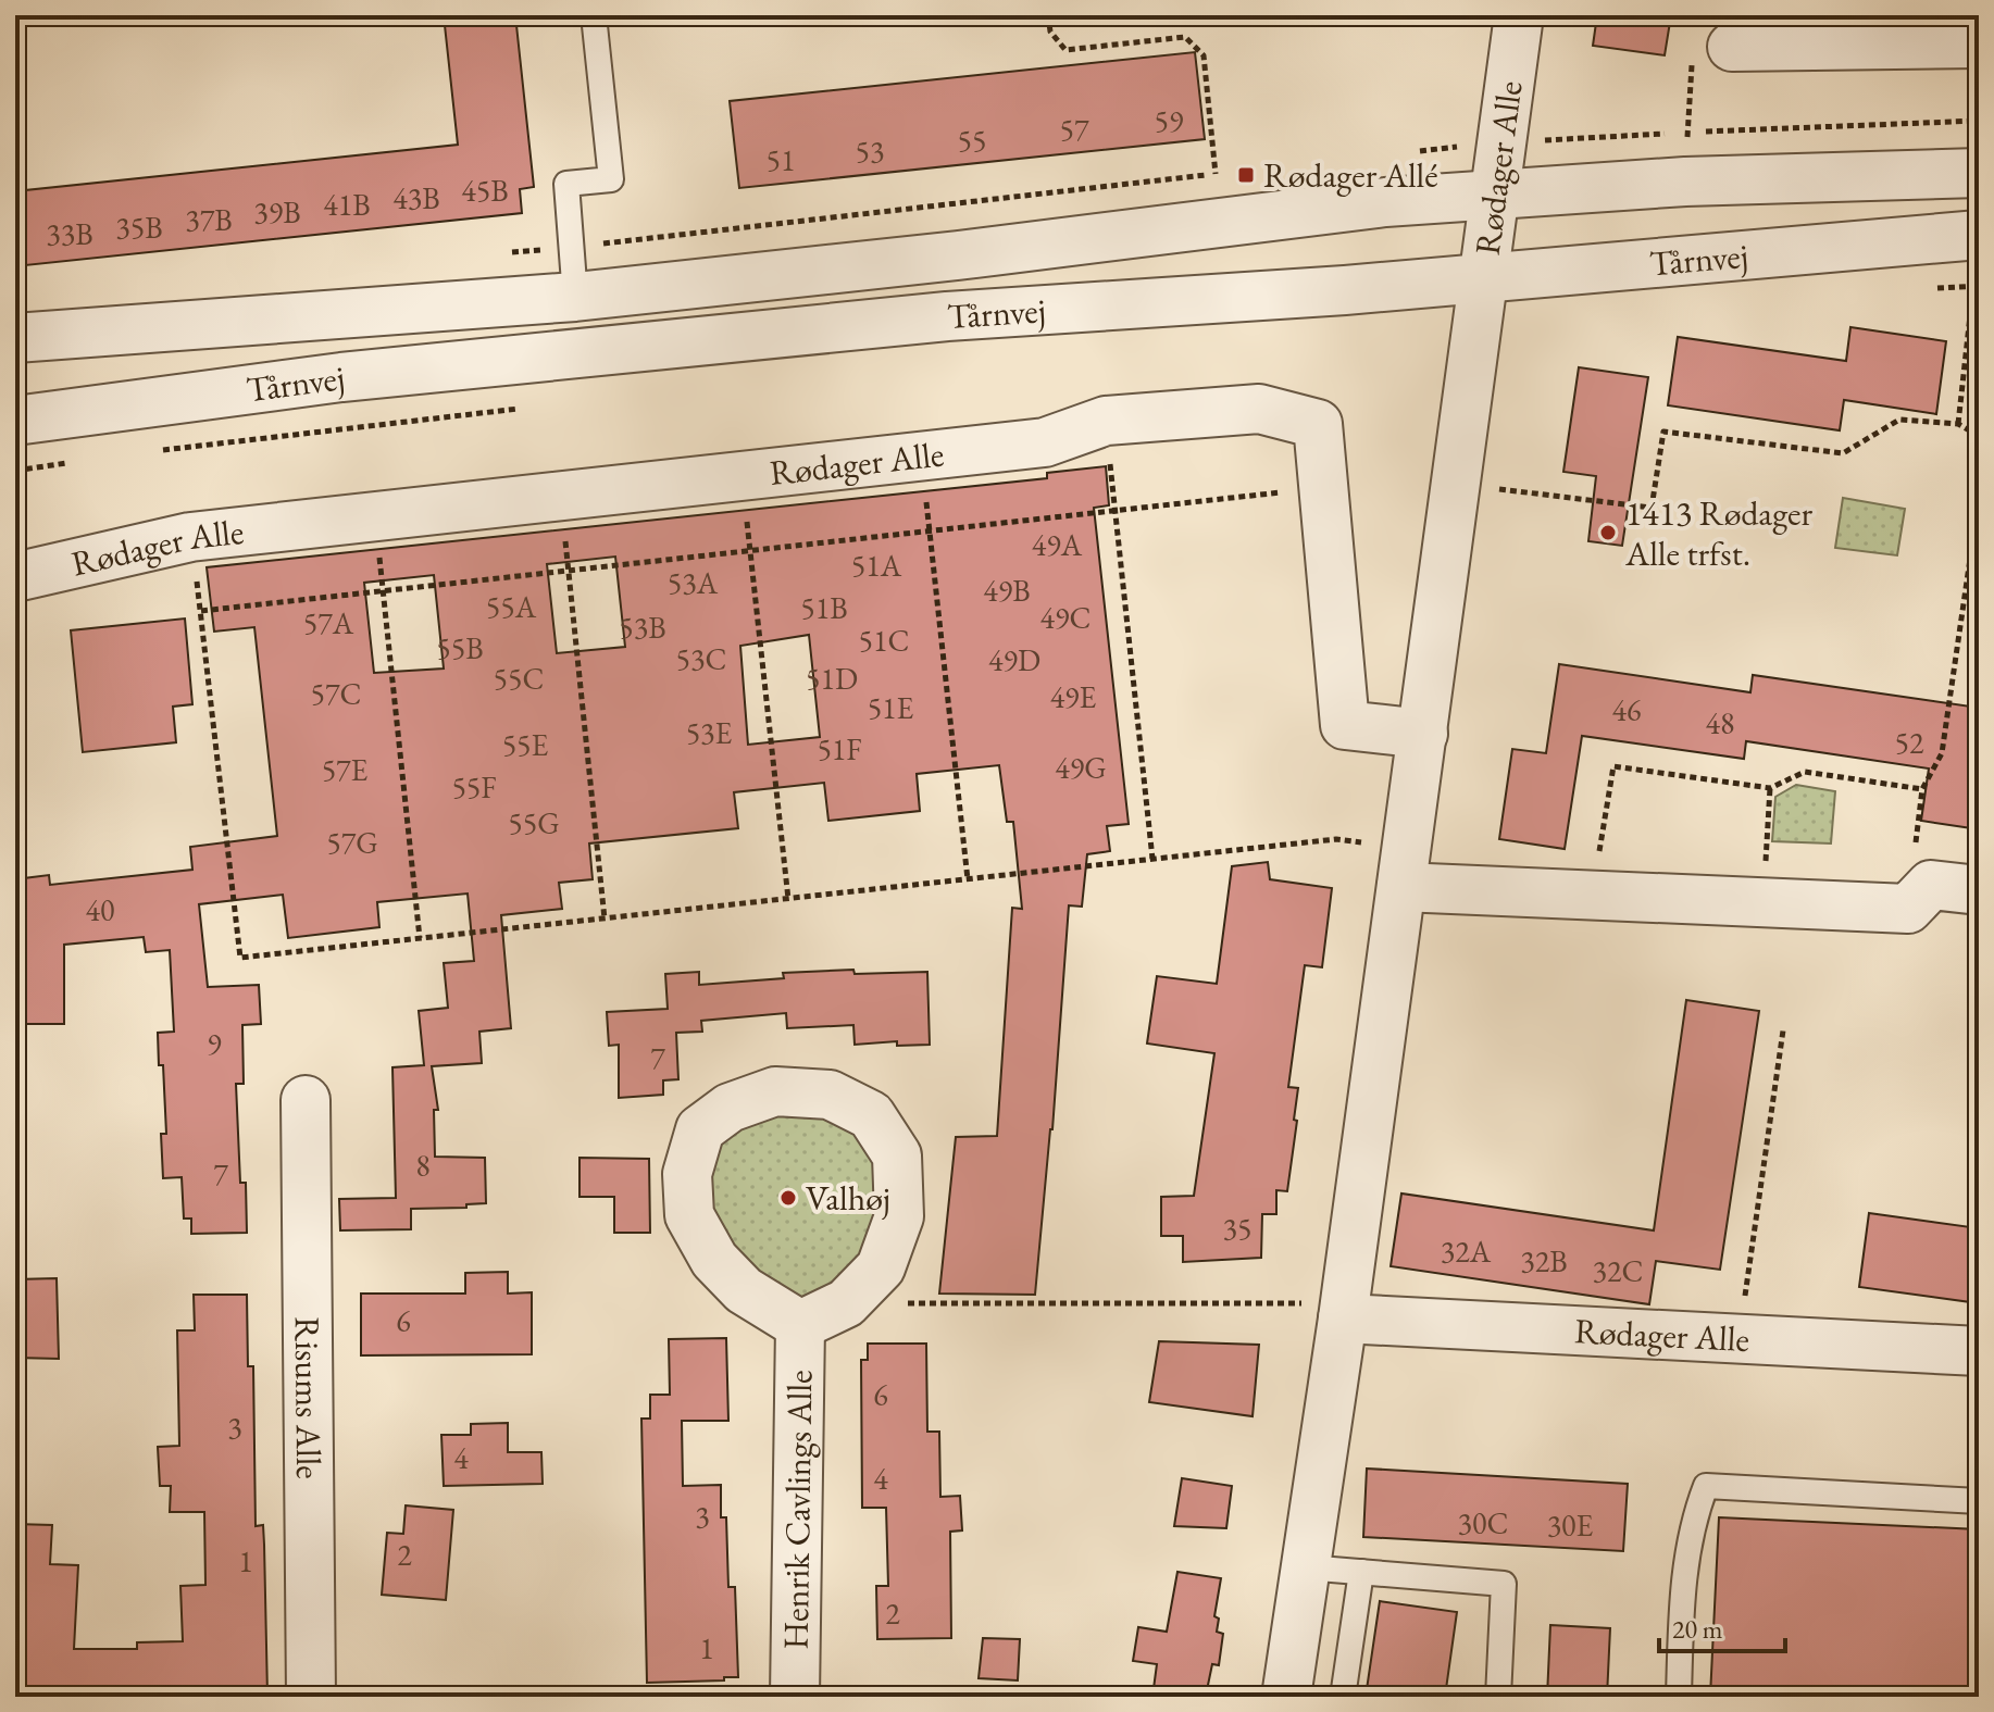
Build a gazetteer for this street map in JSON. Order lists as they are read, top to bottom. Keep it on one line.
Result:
{"streets":{"street":["Rødager Alle","Tårnvej","Risums Alle","Henrik Cavlings Alle"]},"crossings":[["Rødager Alle","Tårnvej"]],"places":{"transit":["Rødager Allé"],"other":["1413 Rødager Alle trfst.","Valhøj"]},"house_numbers":["59","57","55","53","51","45B","43B","41B","39B","37B","35B","33B","49A","51A","53A","49B","55A","51B","49C","57A","53B","51C","55B","53C","49D","55C","51D","57C","49E","51E","46","48","53E","52","55E","51F","49G","57E","55F","55G","57G","40","9","7","8","7","35","32A","32B","32C","6","6","3","4","4","3","30C","30E","2","1","2","1"],"scale_bar":"20 m"}
